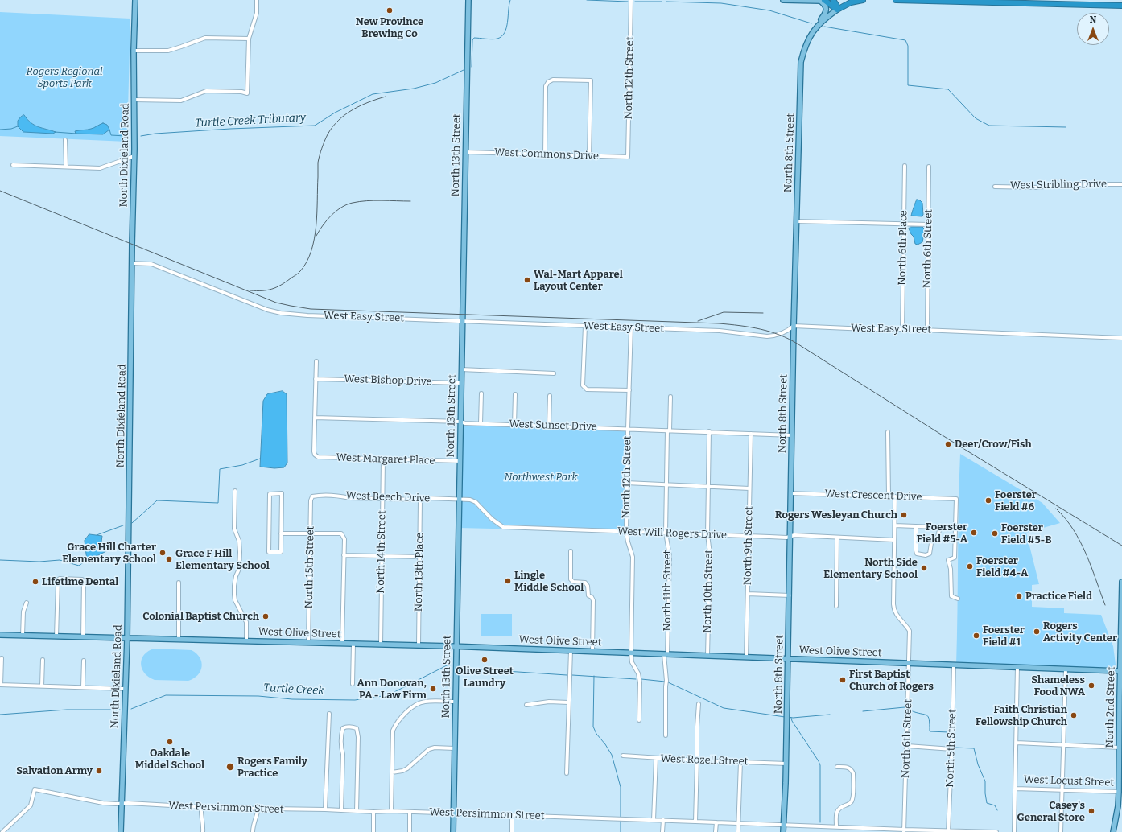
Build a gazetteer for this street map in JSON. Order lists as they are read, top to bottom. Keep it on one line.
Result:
{"streets":{"main road":["North 8th Street","North Dixieland Road","North 13th Street","West Olive Street","North 2nd Street"],"street":["North 12th Street","West Commons Drive","West Stribling Drive","North 6th Place","North 6th Street","West Easy Street","West Bishop Drive","West Sunset Drive","West Margaret Place","West Crescent Drive","West Beech Drive","West Will Rogers Drive","North 9th Street","North 14th Street","North 15th Street","North 13th Place","North 11th Street","North 10th Street","North 5th Street","West Rozell Street","West Locust Street","West Persimmon Street"]},"crossings":[["North 12th Street","West Commons Drive"],["North 12th Street","West Easy Street"],["North 12th Street","West Sunset Drive"],["North 12th Street","West Will Rogers Drive"],["North 12th Street","West Olive Street"],["North 8th Street","West Easy Street"],["North 8th Street","West Sunset Drive"],["North 8th Street","West Crescent Drive"],["North 8th Street","West Will Rogers Drive"],["North 8th Street","West Olive Street"],["North 8th Street","West Rozell Street"],["North 8th Street","West Persimmon Street"],["West Commons Drive","North 13th Street"],["North Dixieland Road","West Easy Street"],["North Dixieland Road","West Olive Street"],["North Dixieland Road","West Persimmon Street"],["North 13th Street","West Easy Street"],["North 13th Street","West Bishop Drive"],["North 13th Street","West Sunset Drive"],["North 13th Street","West Margaret Place"],["North 13th Street","West Beech Drive"],["North 13th Street","West Will Rogers Drive"],["North 13th Street","West Olive Street"],["North 13th Street","West Persimmon Street"],["North 6th Place","West Easy Street"],["North 6th Street","West Easy Street"],["North 6th Street","West Crescent Drive"],["North 6th Street","West Will Rogers Drive"],["North 6th Street","West Olive Street"],["North 6th Street","West Persimmon Street"],["West Sunset Drive","West Margaret Place"],["West Sunset Drive","North 9th Street"],["West Sunset Drive","North 11th Street"],["West Sunset Drive","North 10th Street"],["West Margaret Place","North 14th Street"],["West Beech Drive","West Will Rogers Drive"],["West Beech Drive","North 14th Street"],["West Beech Drive","North 15th Street"],["West Beech Drive","North 13th Place"],["West Will Rogers Drive","North 9th Street"],["West Will Rogers Drive","North 11th Street"],["West Will Rogers Drive","North 10th Street"],["North 9th Street","West Olive Street"],["North 14th Street","West Olive Street"],["North 15th Street","West Olive Street"],["North 13th Place","West Olive Street"],["North 11th Street","West Olive Street"],["North 10th Street","West Olive Street"],["West Olive Street","North 2nd Street"],["West Olive Street","North 5th Street"],["North 2nd Street","West Locust Street"],["North 5th Street","West Persimmon Street"]],"water":["Turtle Creek Tributary","Turtle Creek"],"parks":["Rogers Regional Sports Park","Northwest Park"],"places":["New Province Brewing Co","Wal-Mart Apparel Layout Center","Deer/Crow/Fish","Foerster Field #6","Rogers Wesleyan Church","Foerster Field #5-A","Foerster Field #5-B","Grace Hill Charter Elementary School","Grace F Hill Elementary School","Foerster Field #4-A","North Side Elementary School","Lingle Middle School","Lifetime Dental","Practice Field","Colonial Baptist Church","Rogers Activity Center","Foerster Field #1","Olive Street Laundry","First Baptist Church of Rogers","Shameless Food NWA","Ann Donovan, PA - Law Firm","Faith Christian Fellowship Church","Oakdale Middel School","Rogers Family Practice","Salvation Army","Casey's General Store"],"north":"top"}
